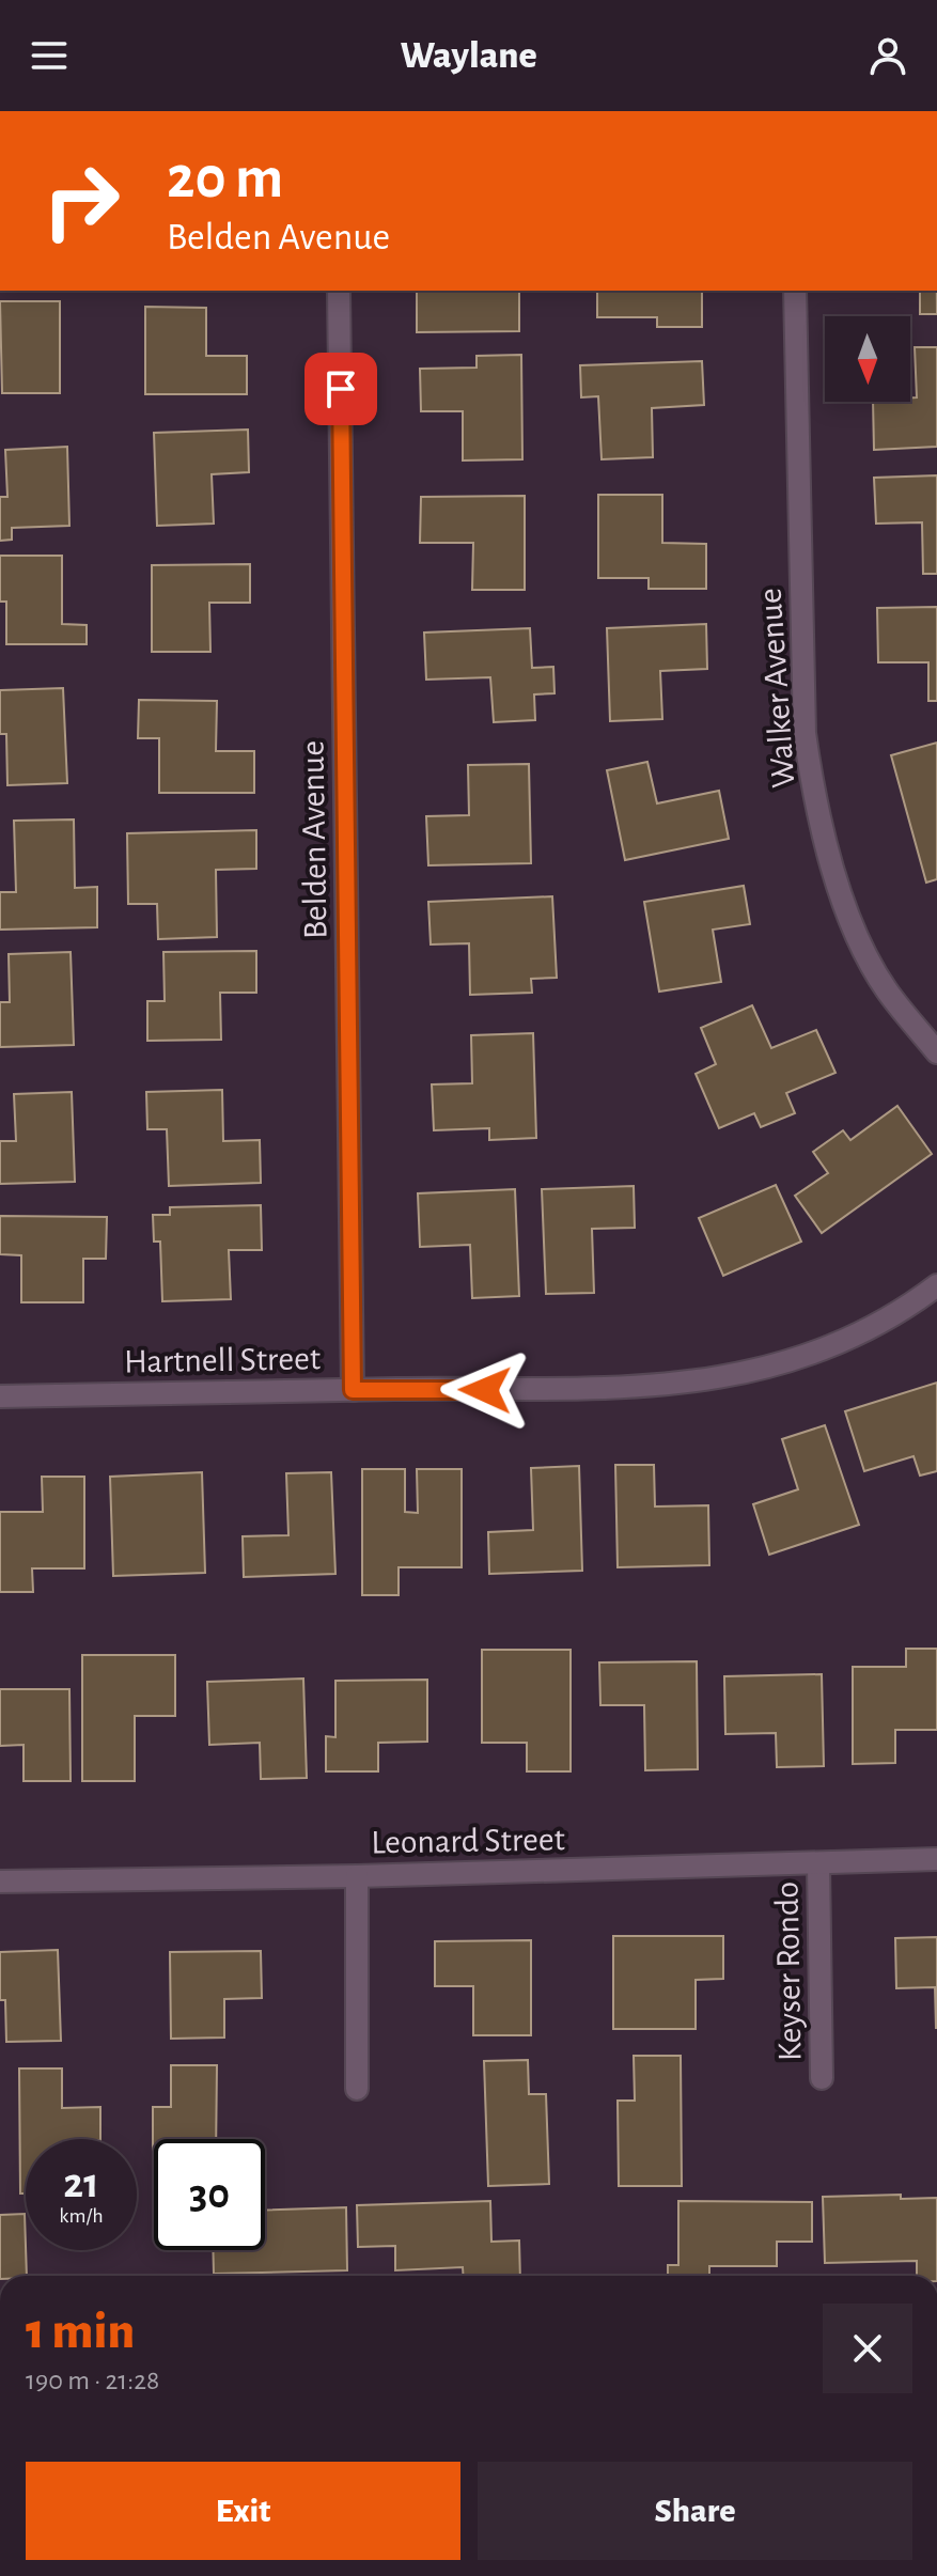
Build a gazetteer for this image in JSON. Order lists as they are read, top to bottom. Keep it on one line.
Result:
{"streets":{"street":["Walker Avenue","Belden Avenue","Hartnell Street","Leonard Street","Keyser Rondo"]},"crossings":[["Belden Avenue","Hartnell Street"],["Leonard Street","Keyser Rondo"]],"north":"bottom","page":{"header":"Waylane","turn":["20 m","Belden Avenue"],"speed":"21 km/h","limit":"30","heading":["1 min","190 m · 21:28"],"buttons":["Exit","Share"]}}
